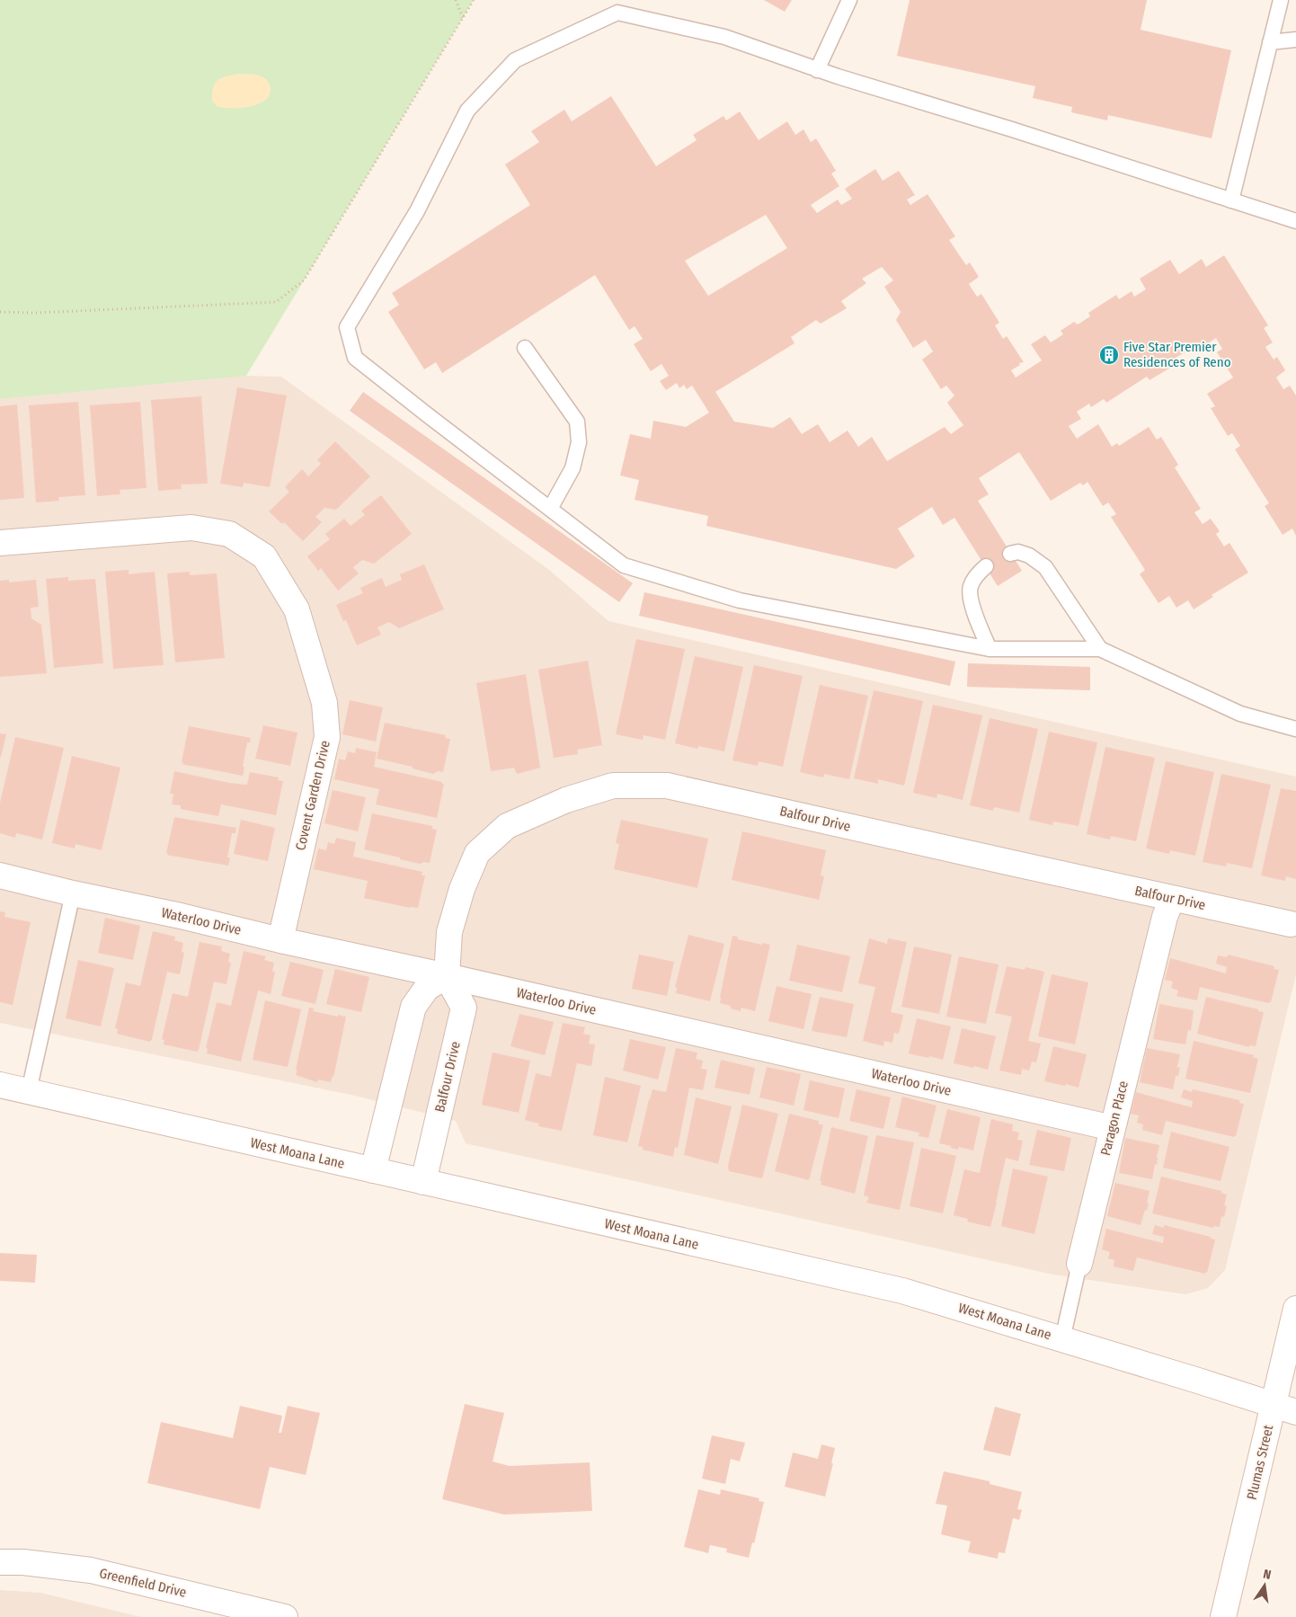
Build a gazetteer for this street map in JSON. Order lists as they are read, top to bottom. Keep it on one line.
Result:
{"streets":{"street":["Covent Garden Drive","Balfour Drive","Waterloo Drive","Paragon Place","West Moana Lane","Plumas Street","Greenfield Drive"]},"crossings":[["Covent Garden Drive","Waterloo Drive"],["Balfour Drive","Waterloo Drive"],["Balfour Drive","Paragon Place"],["Balfour Drive","West Moana Lane"],["Waterloo Drive","Paragon Place"],["Paragon Place","West Moana Lane"],["West Moana Lane","Plumas Street"]],"places":{"building":["Five Star Premier Residences of Reno"]},"north":"top"}
